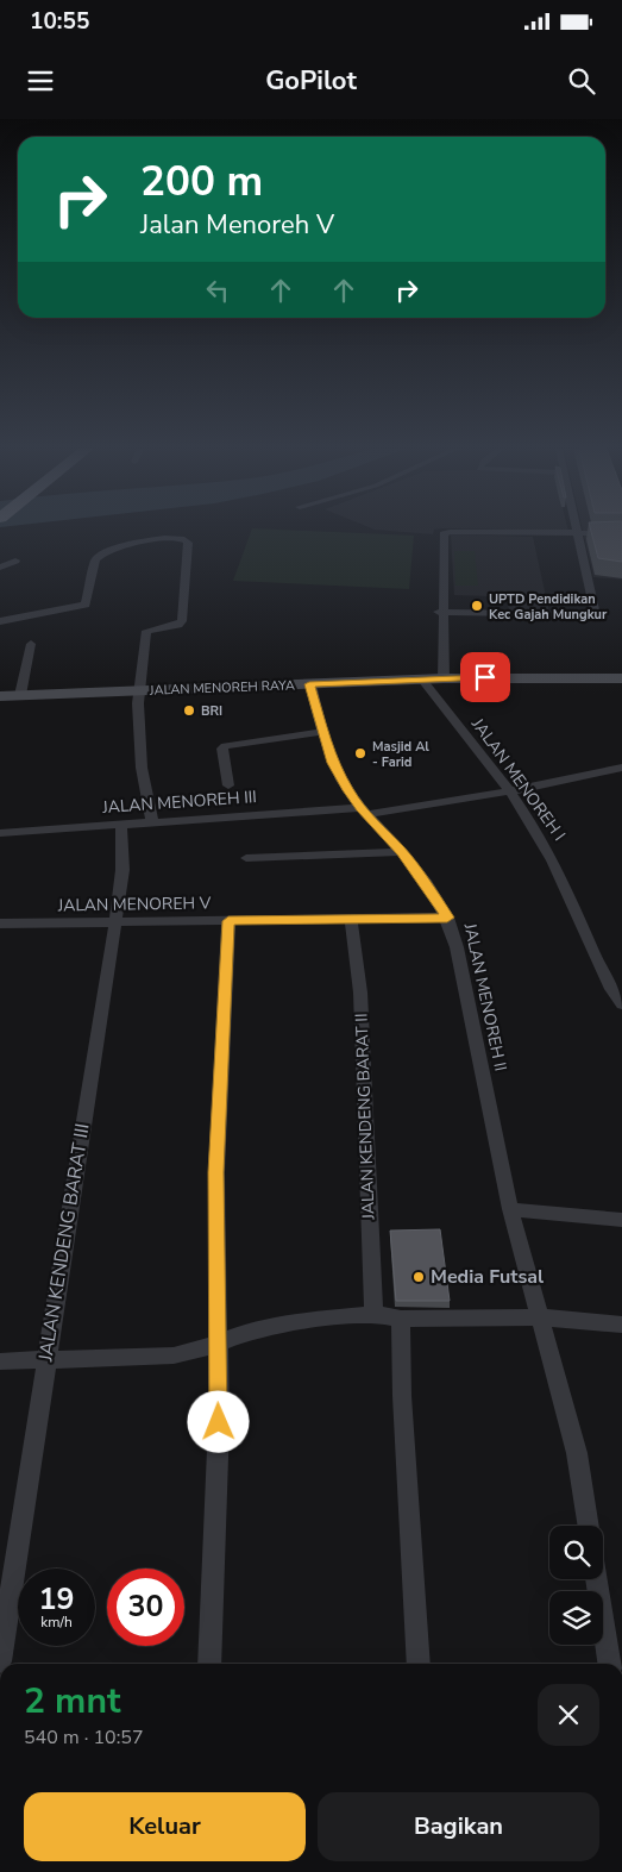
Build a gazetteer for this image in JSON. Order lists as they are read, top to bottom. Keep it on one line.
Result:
{"streets":{"main road":["JALAN MENOREH RAYA"],"street":["JALAN MENOREH I","JALAN MENOREH III","JALAN MENOREH V","JALAN MENOREH II","JALAN KENDENG BARAT II","JALAN KENDENG BARAT III"]},"crossings":[["JALAN MENOREH RAYA","JALAN MENOREH I"],["JALAN MENOREH RAYA","JALAN MENOREH II"],["JALAN MENOREH I","JALAN MENOREH III"],["JALAN MENOREH III","JALAN MENOREH II"],["JALAN MENOREH III","JALAN KENDENG BARAT III"],["JALAN MENOREH V","JALAN MENOREH II"],["JALAN MENOREH V","JALAN KENDENG BARAT II"],["JALAN MENOREH V","JALAN KENDENG BARAT III"]],"places":["UPTD Pendidikan Kec Gajah Mungkur","BRI","Masjid Al - Farid","Media Futsal"],"page":{"status":"10:55","header":"GoPilot","turn":["200 m","Jalan Menoreh V"],"speed":"19 km/h","limit":"30","heading":["2 mnt","540 m · 10:57"],"buttons":["Keluar","Bagikan"]}}
